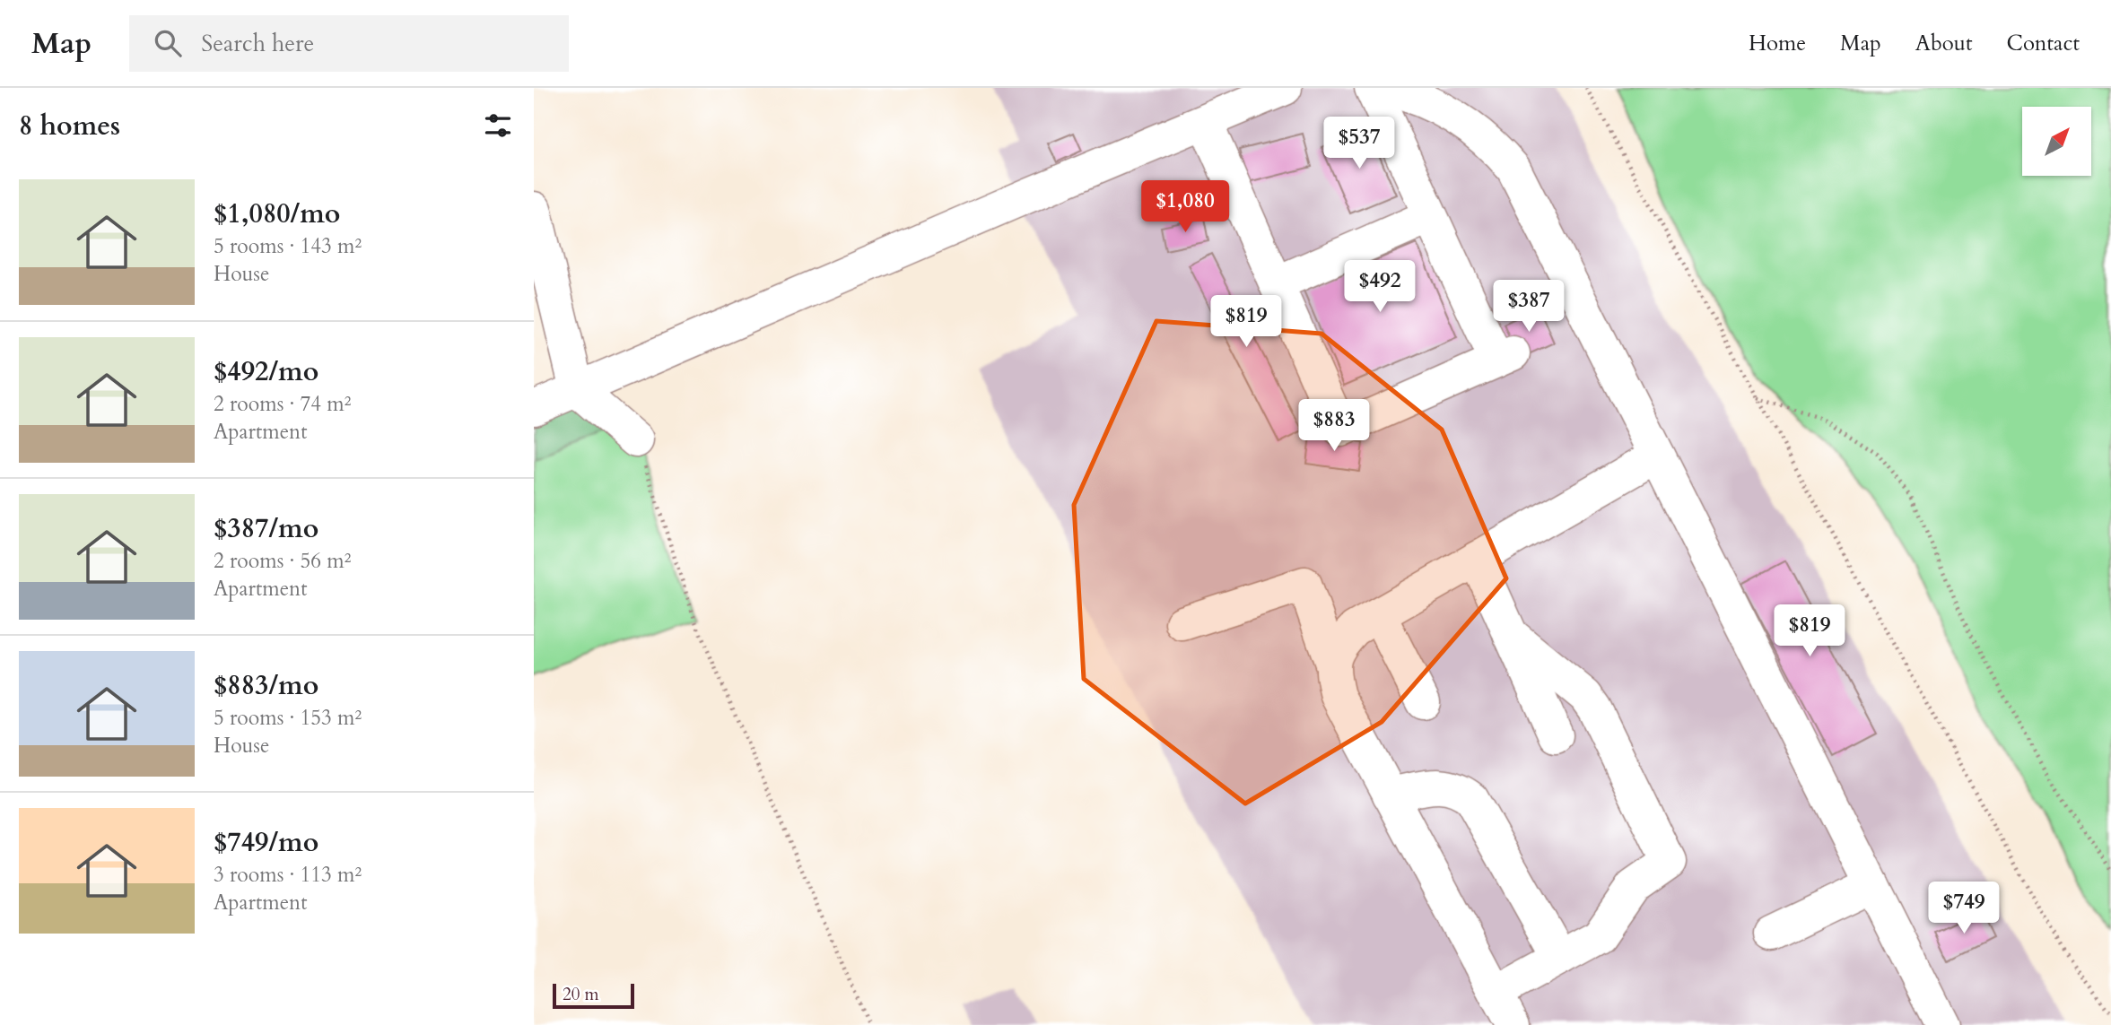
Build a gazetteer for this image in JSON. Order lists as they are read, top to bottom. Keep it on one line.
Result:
{"scale_bar":"20 m","north":"top right","page":{"header":"Map","search":"Search here","nav":["Home","Map","About","Contact"],"heading":"8 homes","price":["$537","$1,080","$492","$387","$819","$883","$819","$749"],"list":[{"name":"$1,080/mo","note":"5 rooms · 143 m² · House"},{"name":"$492/mo","note":"2 rooms · 74 m² · Apartment"},{"name":"$387/mo","note":"2 rooms · 56 m² · Apartment"},{"name":"$883/mo","note":"5 rooms · 153 m² · House"},{"name":"$749/mo","note":"3 rooms · 113 m² · Apartment"}],"scale":"20 m"}}
